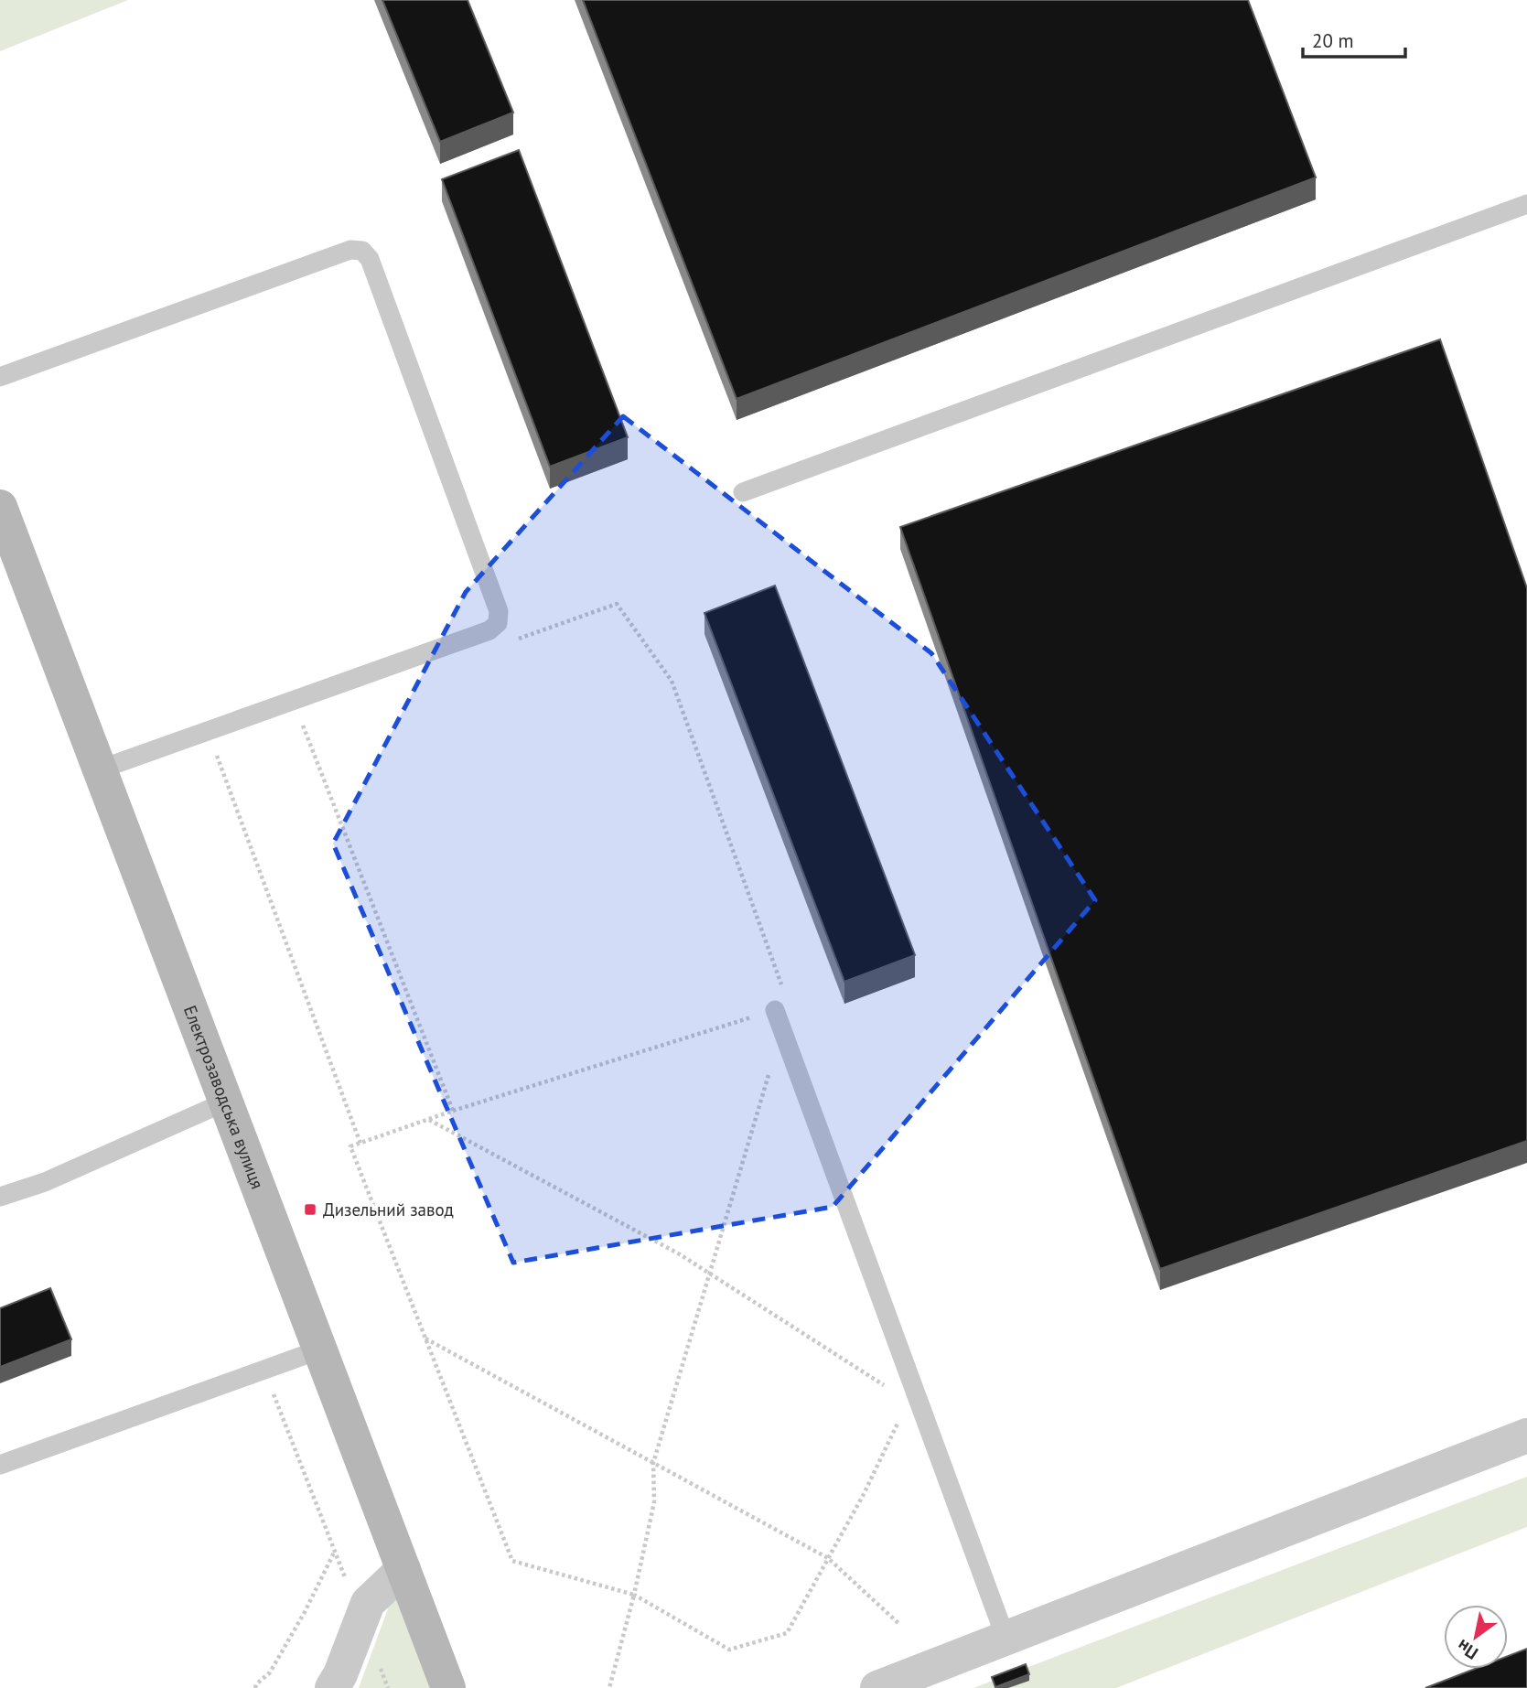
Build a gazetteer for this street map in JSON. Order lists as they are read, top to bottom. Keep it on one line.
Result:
{"streets":{"main road":["Електрозаводська вулиця"]},"places":{"transit":["Дизельний завод"]},"scale_bar":"20 m","north":"bottom left"}
